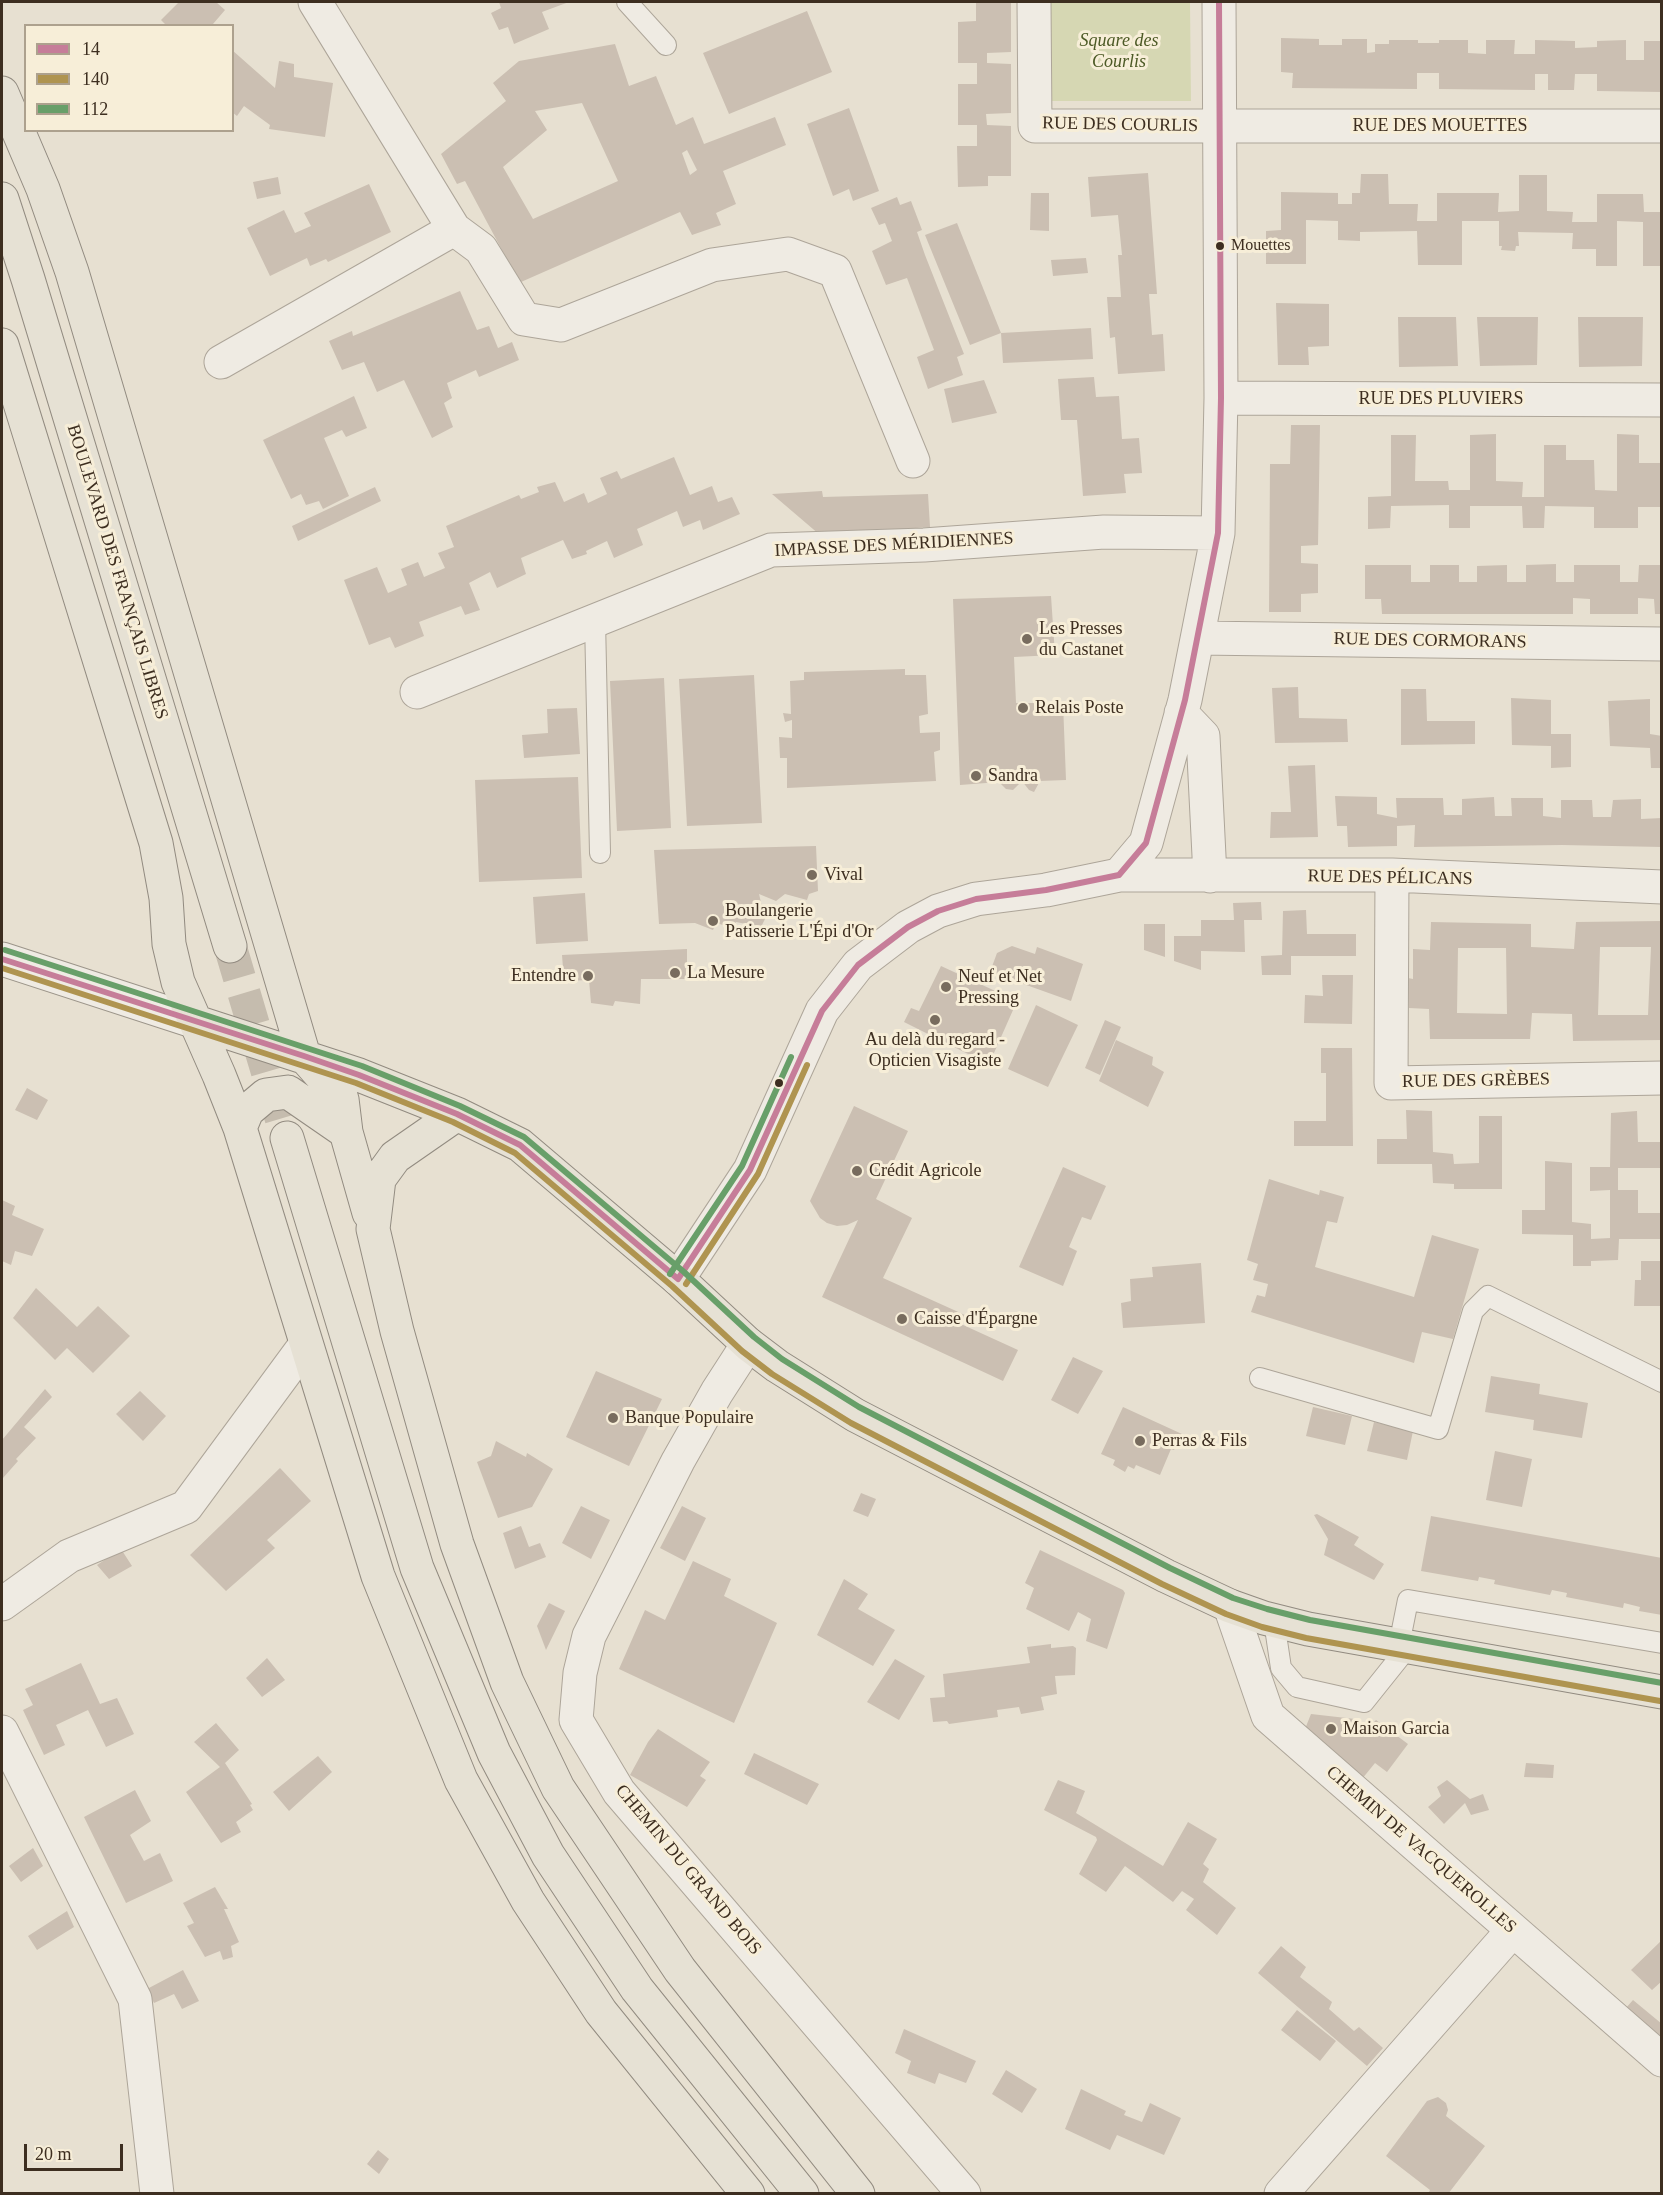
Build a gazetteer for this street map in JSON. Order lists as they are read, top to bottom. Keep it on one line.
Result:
{"streets":{"main road":["BOULEVARD DES FRANÇAIS LIBRES"],"street":["RUE DES COURLIS","RUE DES MOUETTES","RUE DES PLUVIERS","IMPASSE DES MÉRIDIENNES","RUE DES CORMORANS","RUE DES PÉLICANS","RUE DES GRÈBES","CHEMIN DE VACQUEROLLES","CHEMIN DU GRAND BOIS"]},"crossings":[["RUE DES COURLIS","RUE DES MOUETTES"],["RUE DES PÉLICANS","RUE DES GRÈBES"]],"parks":["Square des Courlis"],"places":["Mouettes","Les Presses du Castanet","Relais Poste","Sandra","Vival","Boulangerie Patisserie L'Épi d'Or","La Mesure","Entendre","Neuf et Net Pressing","Au delà du regard - Opticien Visagiste","Crédit Agricole","Caisse d'Épargne","Banque Populaire","Perras & Fils","Maison Garcia"],"lines":["transit line 14","transit line 112","transit line 140"],"legend":["14","140","112"],"scale_bar":"20 m"}
